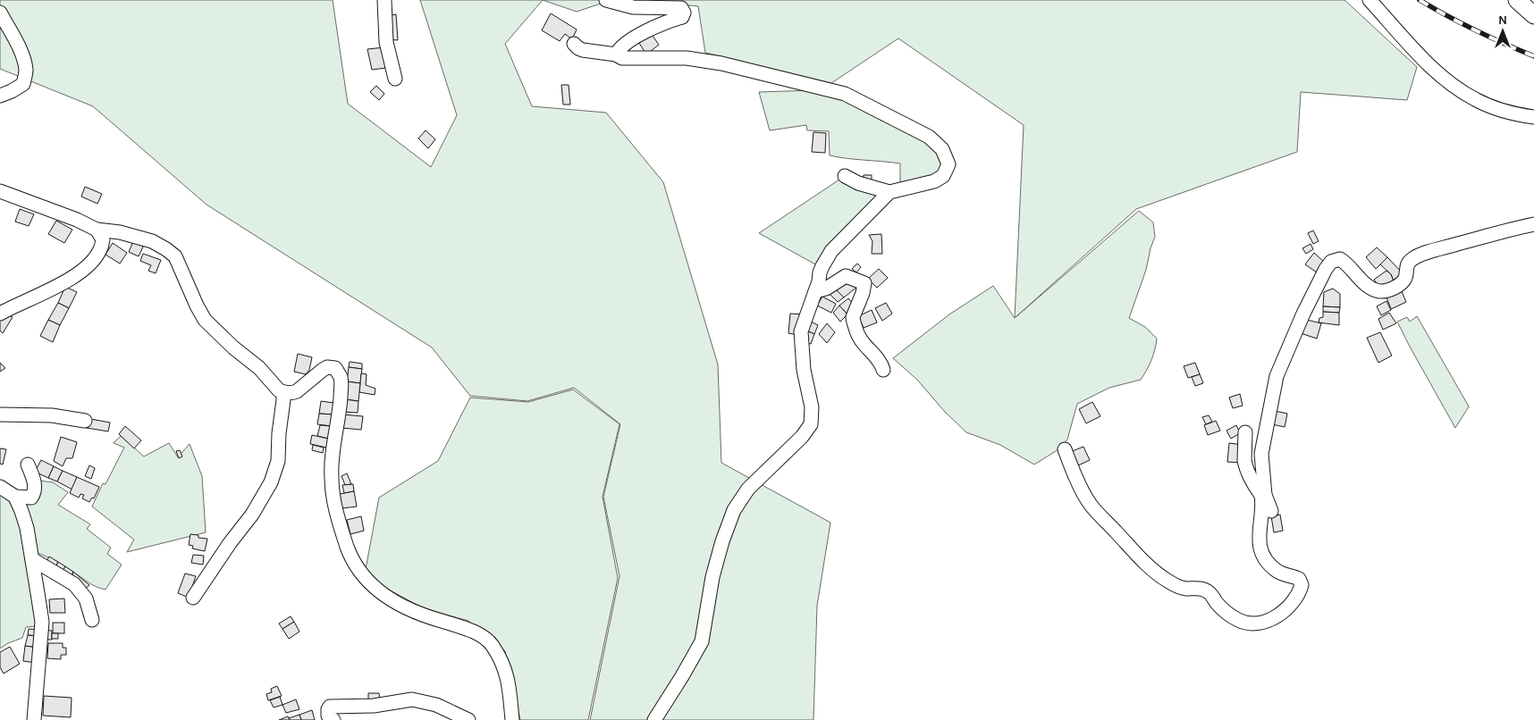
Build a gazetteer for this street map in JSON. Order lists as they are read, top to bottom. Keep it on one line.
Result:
{"north":"top"}
